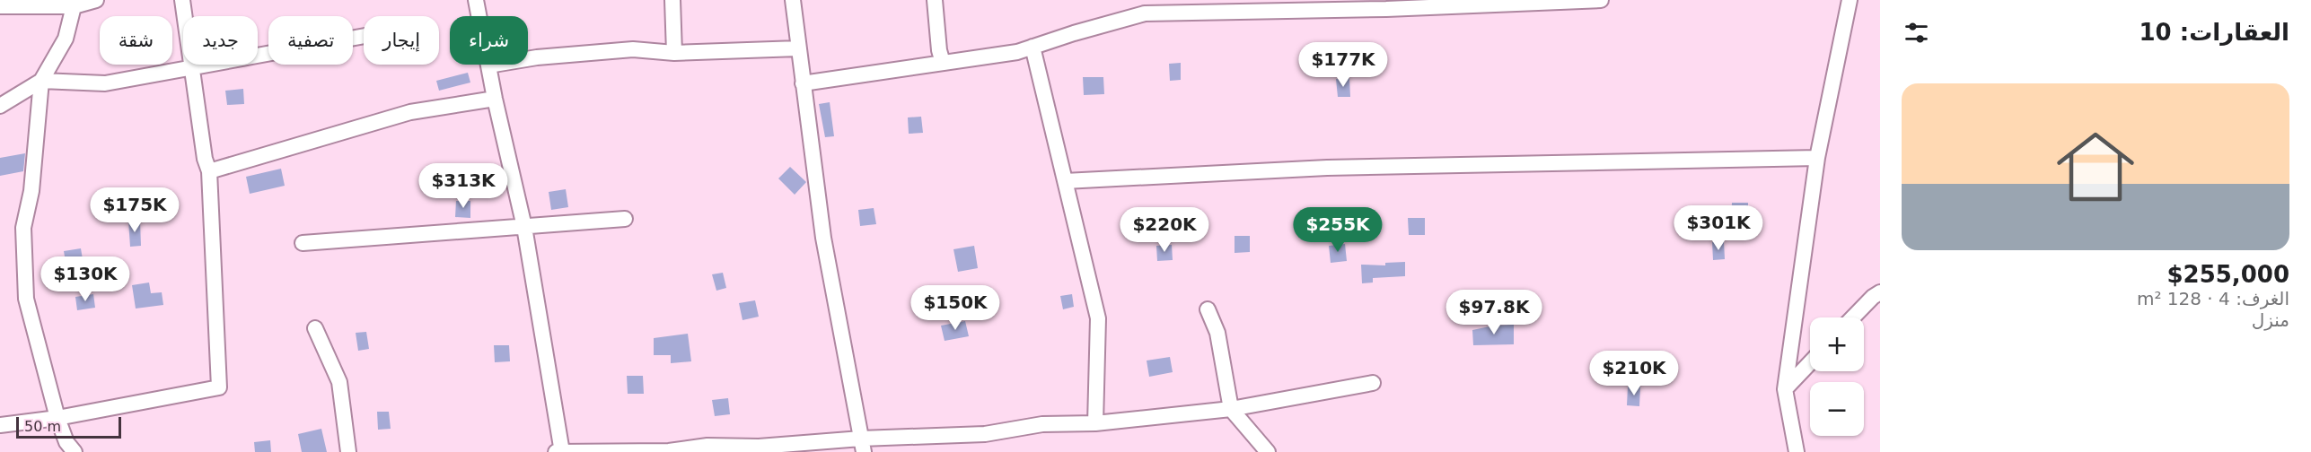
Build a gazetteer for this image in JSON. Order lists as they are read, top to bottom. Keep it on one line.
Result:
{"scale_bar":"50 m","page":{"heading":"العقارات: 10","chip":["شراء","إيجار","تصفية","جديد","شقة"],"price":["$177K","$313K","$175K","$301K","$220K","$255K","$130K","$150K","$97.8K","$210K"],"list":[{"name":"$255,000","note":"الغرف: 4 · 128 m² · منزل"}],"map_buttons":["+","−"],"scale":"50 m"}}
